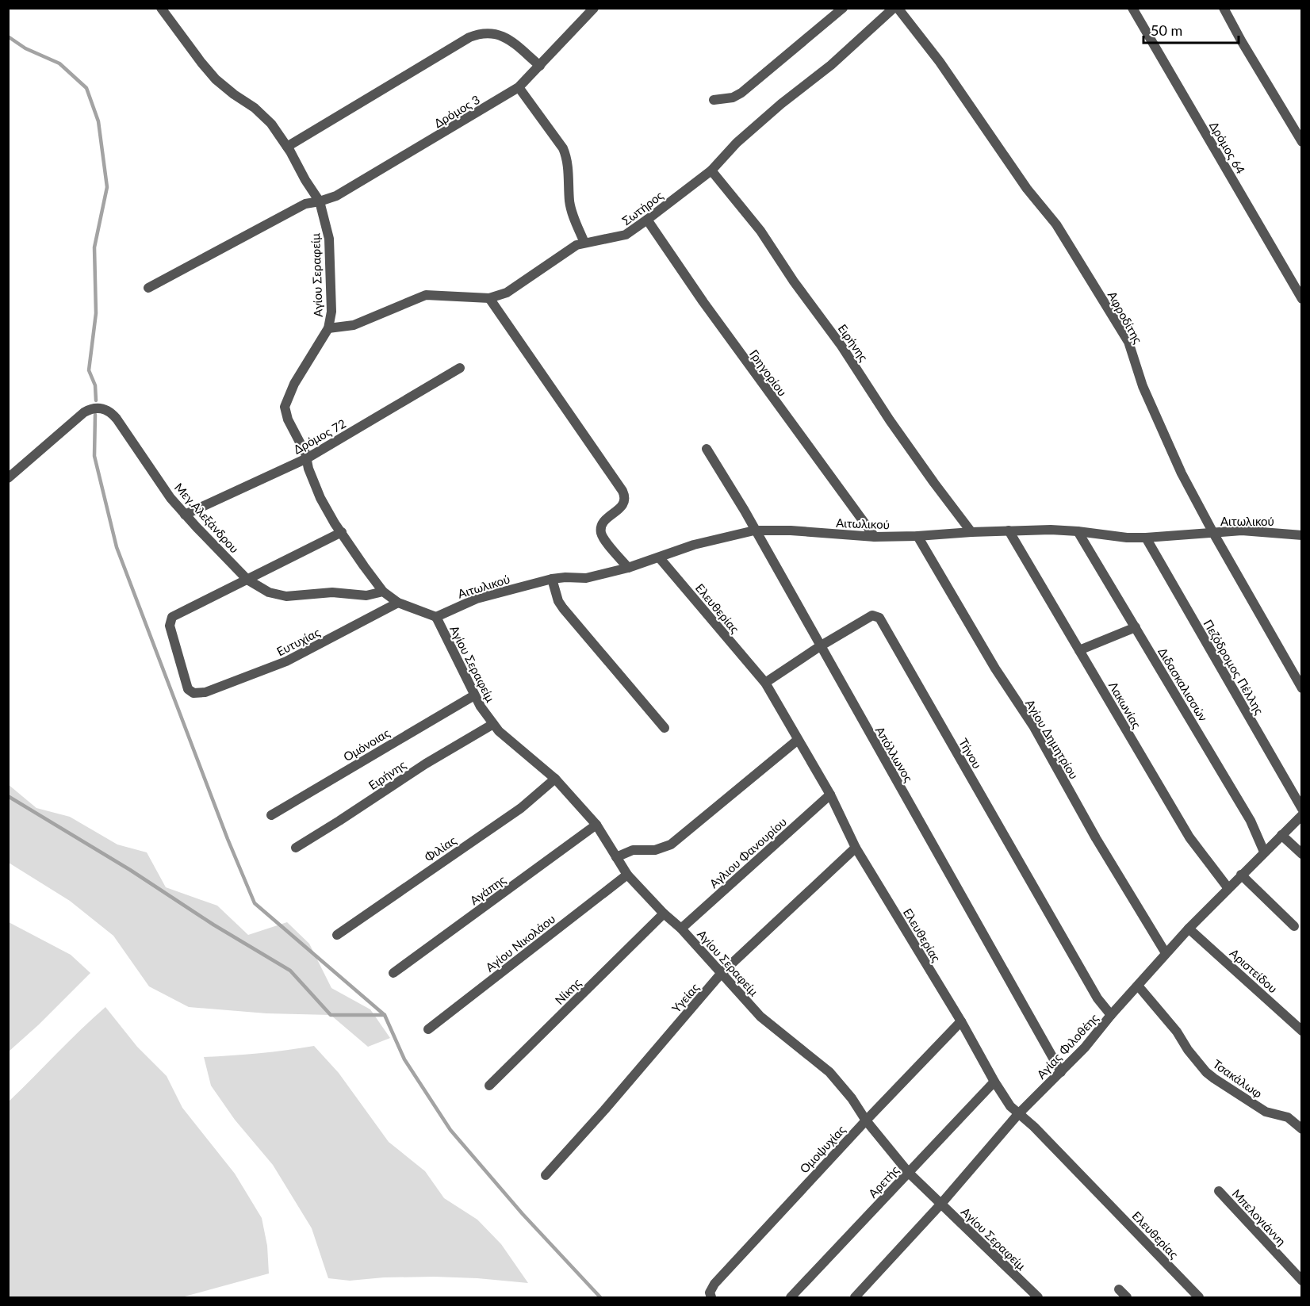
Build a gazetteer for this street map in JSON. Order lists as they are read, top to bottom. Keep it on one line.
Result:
{"streets":{"street":["Δρόμος 3","Δρόμος 64","Σωτήρος","Αγίου Σεραφείμ","Αφροδίτης","Ειρήνης","Γρηγορίου","Δρόμος 72","Μεγ.Αλεξάνδρου","Αιτωλικού","Ελευθερίας","Ευτυχίας","Πεζόδρομος Πέλλης","Διδασκαλισσών","Λακωνίας","Αγίου Δημητρίου","Ομόνοιας","Τήνου","Απόλλωνος","Φιλίας","Αγλιου Φανουρίου","Αγάπης","Αγίου Νικολάου","Αριστείδου","Νίκης","Υγείας","Αγίας Φιλοθέης","Τσακάλωφ","Ομοψυχίας","Αρετής","Μπελογιάννη"]},"crossings":[["Δρόμος 3","Αγίου Σεραφείμ"],["Σωτήρος","Αγίου Σεραφείμ"],["Σωτήρος","Ειρήνης"],["Σωτήρος","Γρηγορίου"],["Αγίου Σεραφείμ","Ειρήνης"],["Αγίου Σεραφείμ","Δρόμος 72"],["Αγίου Σεραφείμ","Μεγ.Αλεξάνδρου"],["Αγίου Σεραφείμ","Αιτωλικού"],["Αγίου Σεραφείμ","Ομόνοιας"],["Αγίου Σεραφείμ","Φιλίας"],["Αγίου Σεραφείμ","Αγλιου Φανουρίου"],["Αγίου Σεραφείμ","Αγάπης"],["Αγίου Σεραφείμ","Αγίου Νικολάου"],["Αγίου Σεραφείμ","Νίκης"],["Αγίου Σεραφείμ","Υγείας"],["Αγίου Σεραφείμ","Αγίας Φιλοθέης"],["Αγίου Σεραφείμ","Ομοψυχίας"],["Αγίου Σεραφείμ","Αρετής"],["Αφροδίτης","Αιτωλικού"],["Ειρήνης","Αιτωλικού"],["Γρηγορίου","Αιτωλικού"],["Δρόμος 72","Μεγ.Αλεξάνδρου"],["Μεγ.Αλεξάνδρου","Ευτυχίας"],["Αιτωλικού","Ελευθερίας"],["Αιτωλικού","Πεζόδρομος Πέλλης"],["Αιτωλικού","Διδασκαλισσών"],["Αιτωλικού","Λακωνίας"],["Αιτωλικού","Αγίου Δημητρίου"],["Αιτωλικού","Απόλλωνος"],["Ελευθερίας","Τήνου"],["Ελευθερίας","Αγλιου Φανουρίου"],["Ελευθερίας","Υγείας"],["Ελευθερίας","Αγίας Φιλοθέης"],["Ελευθερίας","Ομοψυχίας"],["Ελευθερίας","Αρετής"],["Διδασκαλισσών","Αγίας Φιλοθέης"],["Λακωνίας","Αγίας Φιλοθέης"],["Αγίου Δημητρίου","Αγίας Φιλοθέης"],["Τήνου","Απόλλωνος"],["Τήνου","Αγίας Φιλοθέης"],["Απόλλωνος","Αγίας Φιλοθέης"],["Αριστείδου","Αγίας Φιλοθέης"],["Αγίας Φιλοθέης","Τσακάλωφ"]],"scale_bar":"50 m"}
